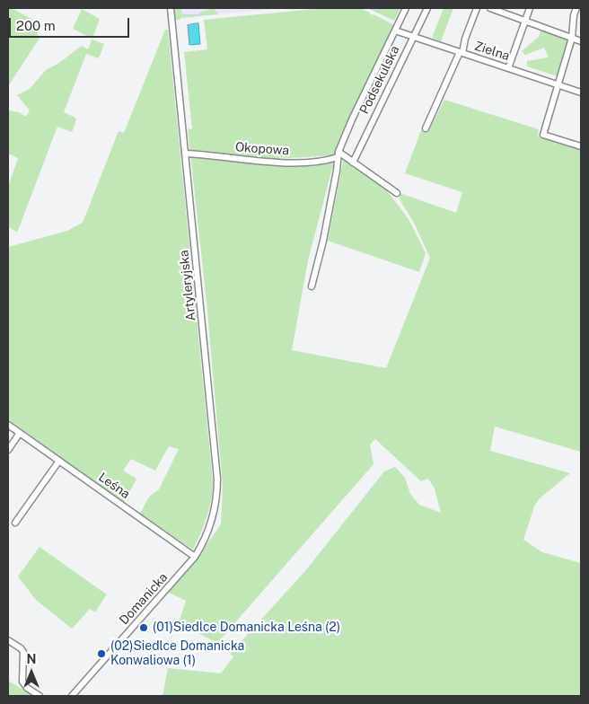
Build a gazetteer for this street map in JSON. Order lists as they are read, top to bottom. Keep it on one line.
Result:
{"streets":{"street":["Zielna","Podsekulska","Okopowa","Artyleryjska","Leśna","Domanicka"]},"crossings":[["Zielna","Podsekulska"],["Okopowa","Artyleryjska"],["Artyleryjska","Leśna"],["Artyleryjska","Domanicka"],["Leśna","Domanicka"]],"places":["(01)Siedlce Domanicka Leśna (2)","(02)Siedlce Domanicka Konwaliowa (1)"],"scale_bar":"200 m","north":"top"}
